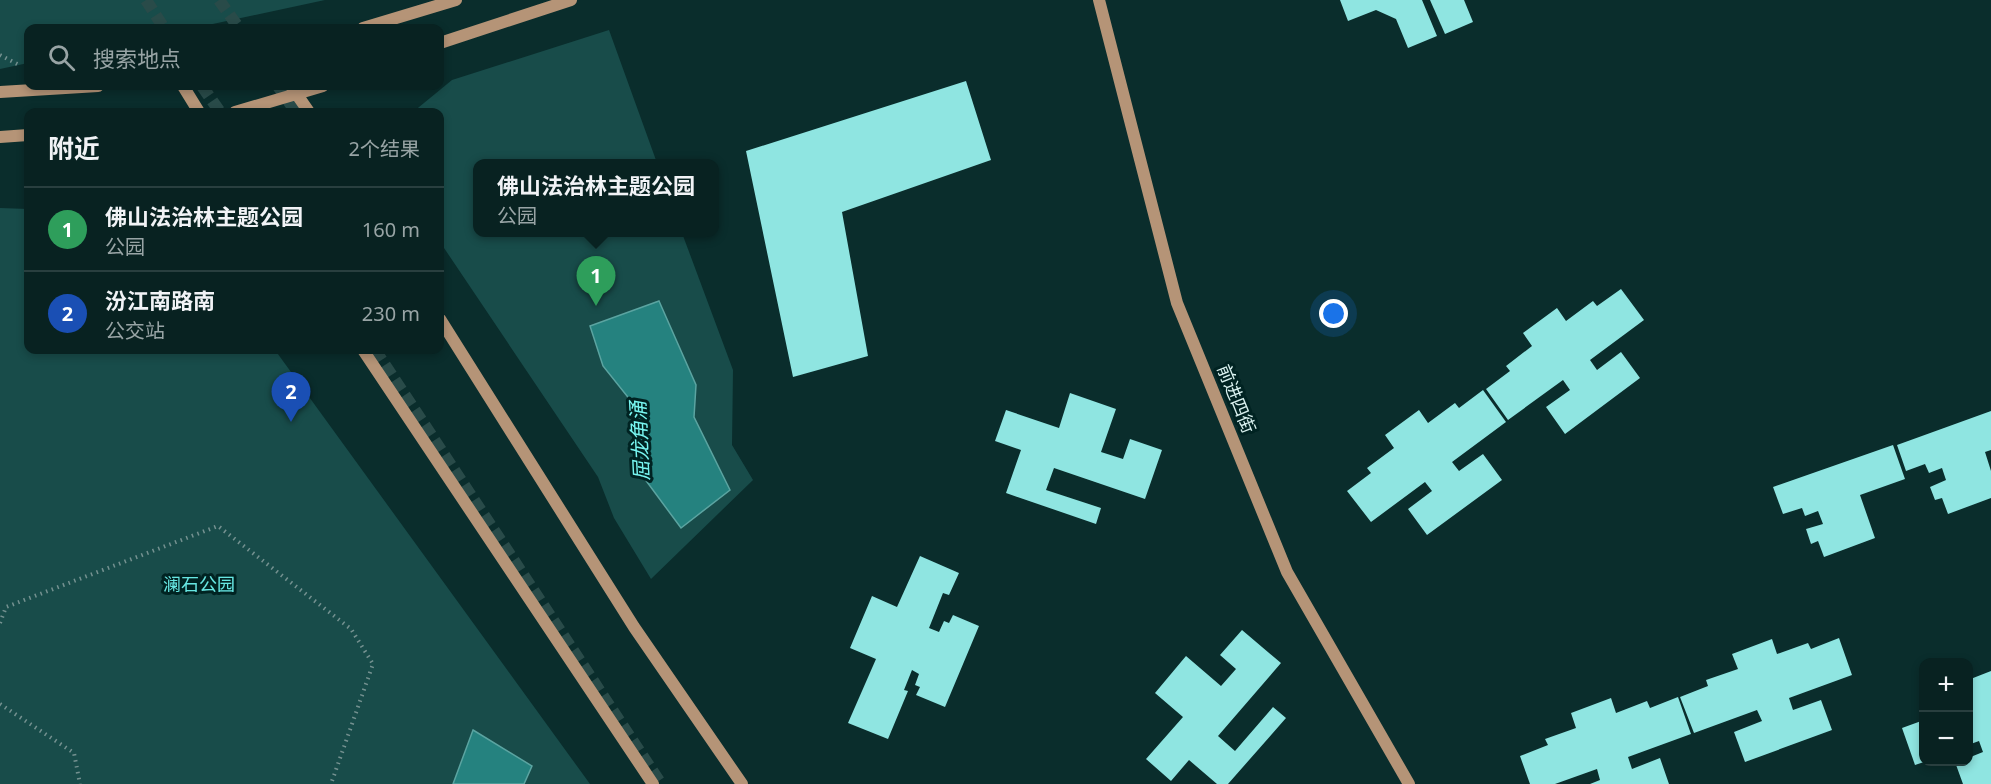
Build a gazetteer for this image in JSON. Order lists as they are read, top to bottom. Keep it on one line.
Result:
{"streets":{"main road":["前进四街"]},"water":["屈龙角涌"],"parks":["澜石公园"],"page":{"search":"搜索地点","heading":["附近","2个结果"],"popup":["佛山法治林主题公园","公园"],"list":[{"mark":"1","name":"佛山法治林主题公园","note":"公园","value":"160 m"},{"mark":"2","name":"汾江南路南","note":"公交站","value":"230 m"}],"pins":["1","2"],"map_buttons":["+","−"]}}
